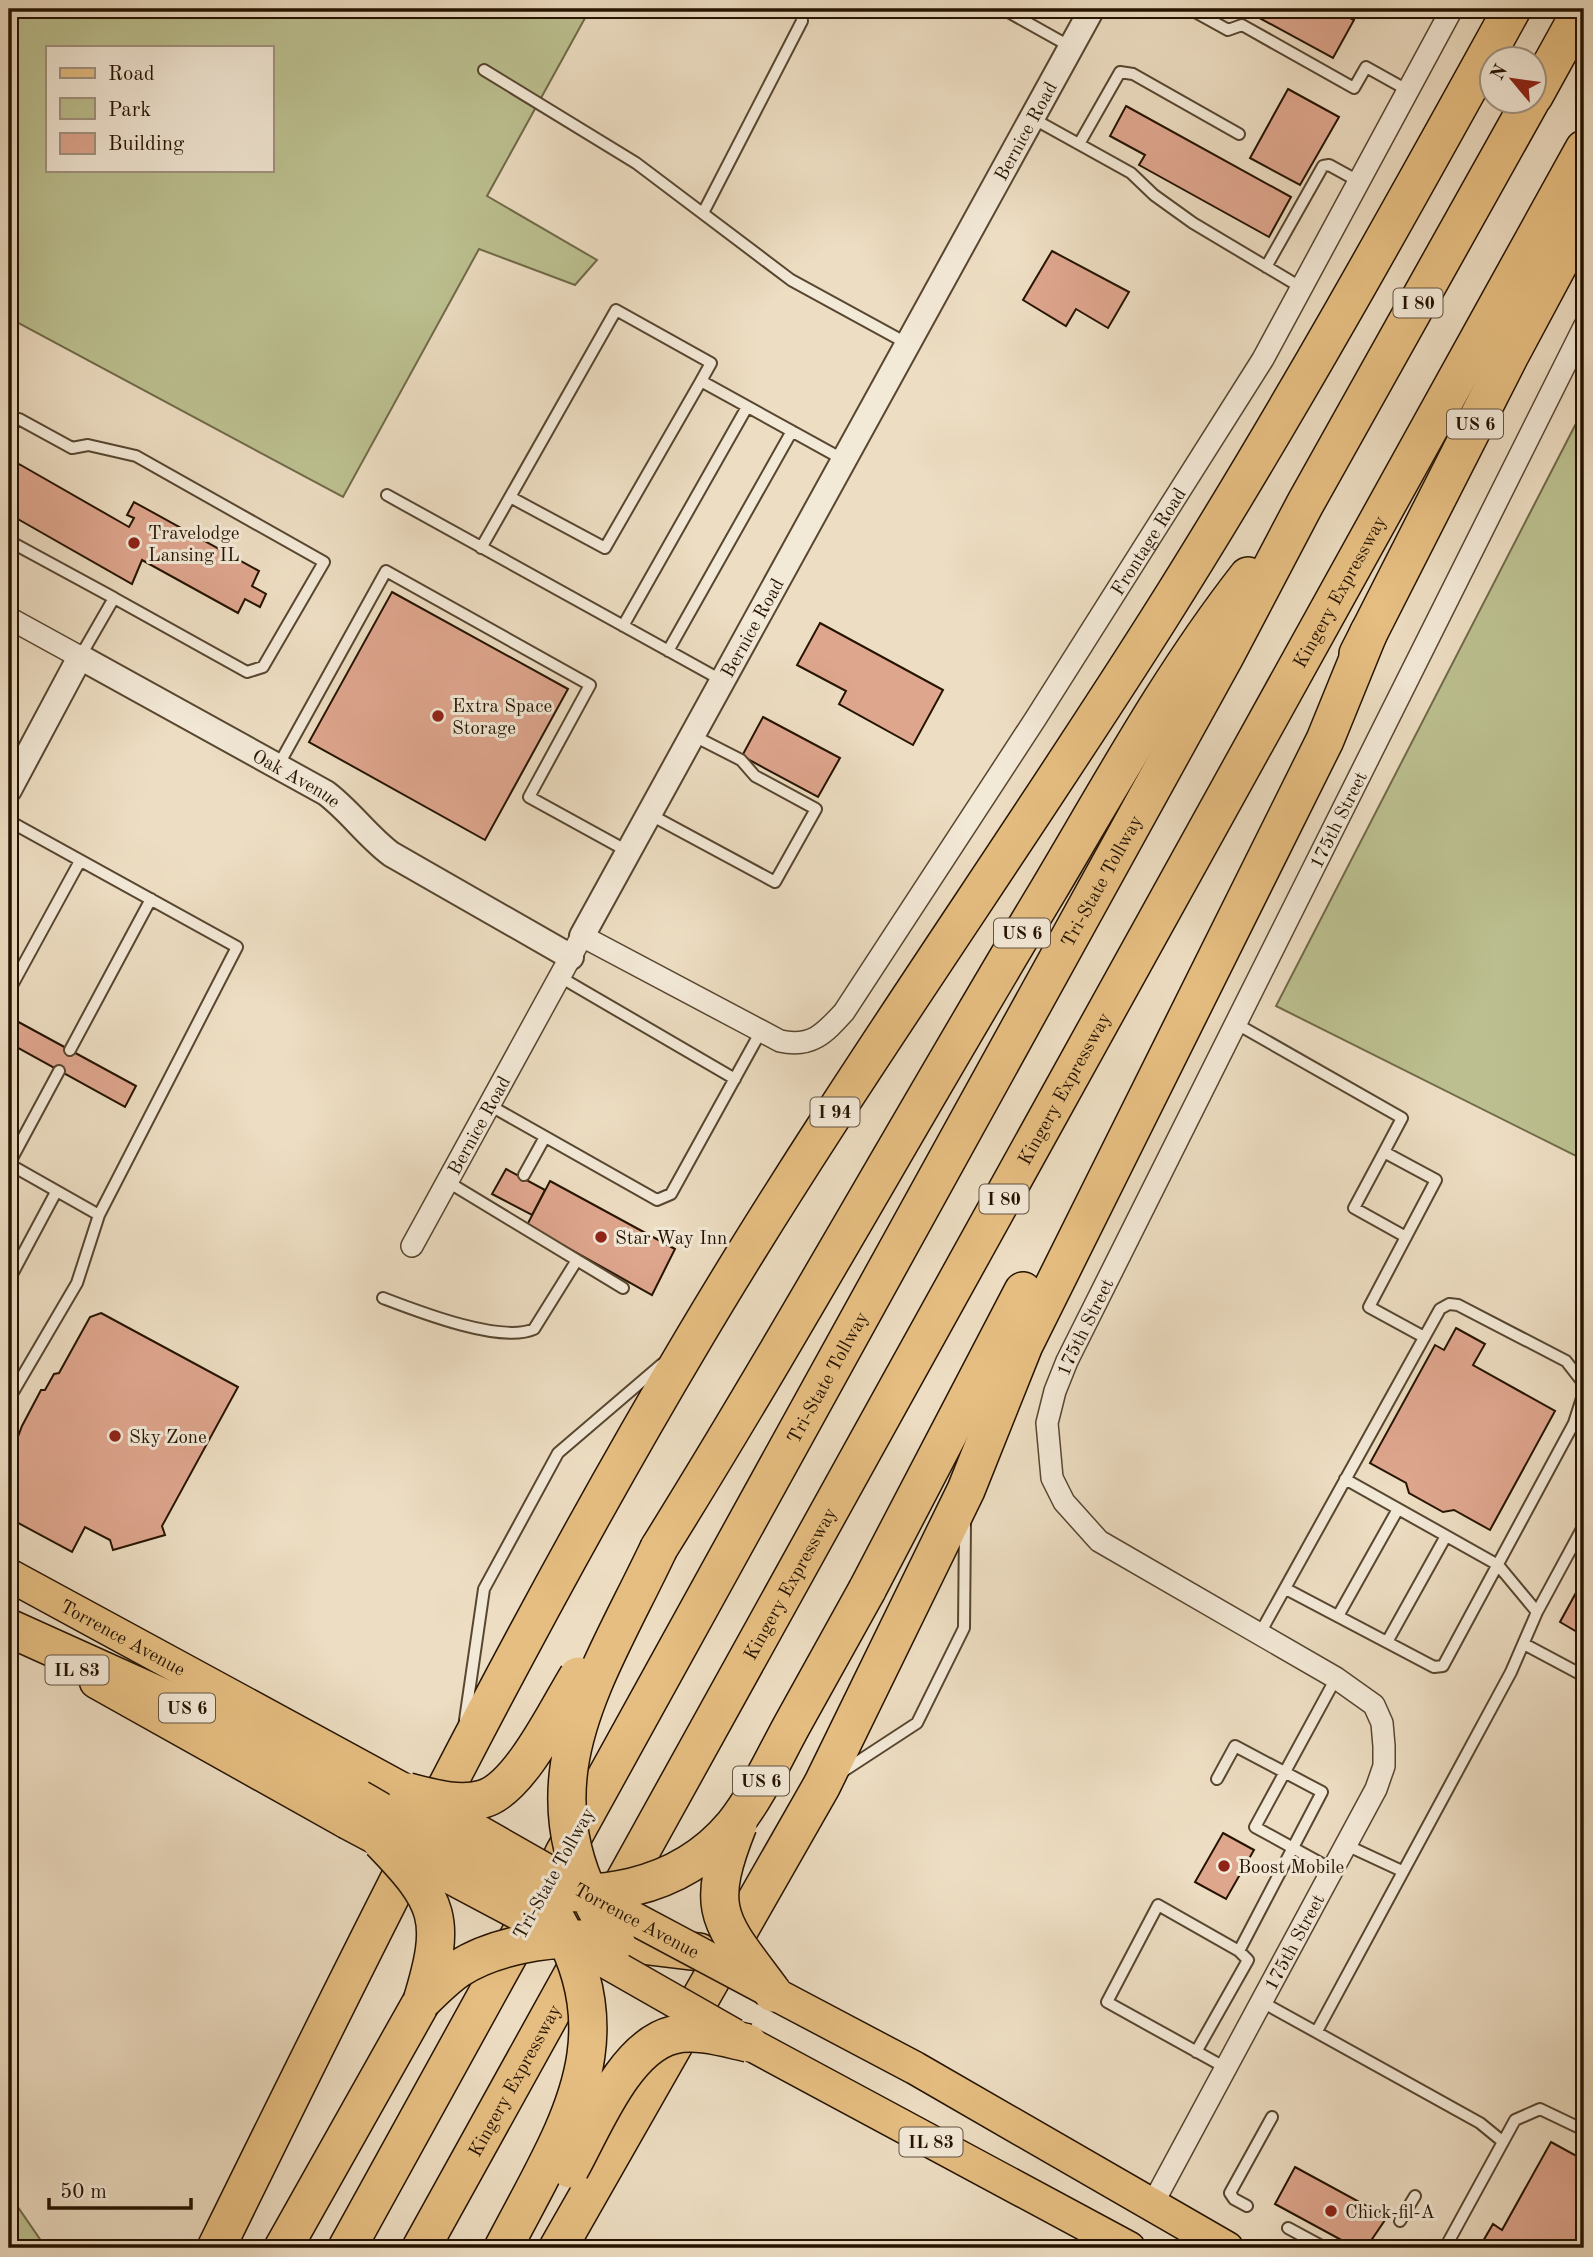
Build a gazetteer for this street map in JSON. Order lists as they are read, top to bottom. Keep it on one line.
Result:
{"streets":{"highway":["I 80","US 6","Kingery Expressway","Tri-State Tollway","I 94"],"main road":["Torrence Avenue","IL 83"],"street":["Bernice Road","Frontage Road","Oak Avenue","175th Street"]},"crossings":[["Bernice Road","Oak Avenue"],["I 80","US 6"],["I 80","Tri-State Tollway"],["US 6","Tri-State Tollway"],["US 6","Torrence Avenue"],["Frontage Road","Oak Avenue"],["175th Street","Torrence Avenue"]],"places":["Travelodge Lansing IL","Extra Space Storage","Star Way Inn","Sky Zone","Boost Mobile","Chick-fil-A"],"legend":["Road","Park","Building"],"scale_bar":"50 m","north":"top left"}
